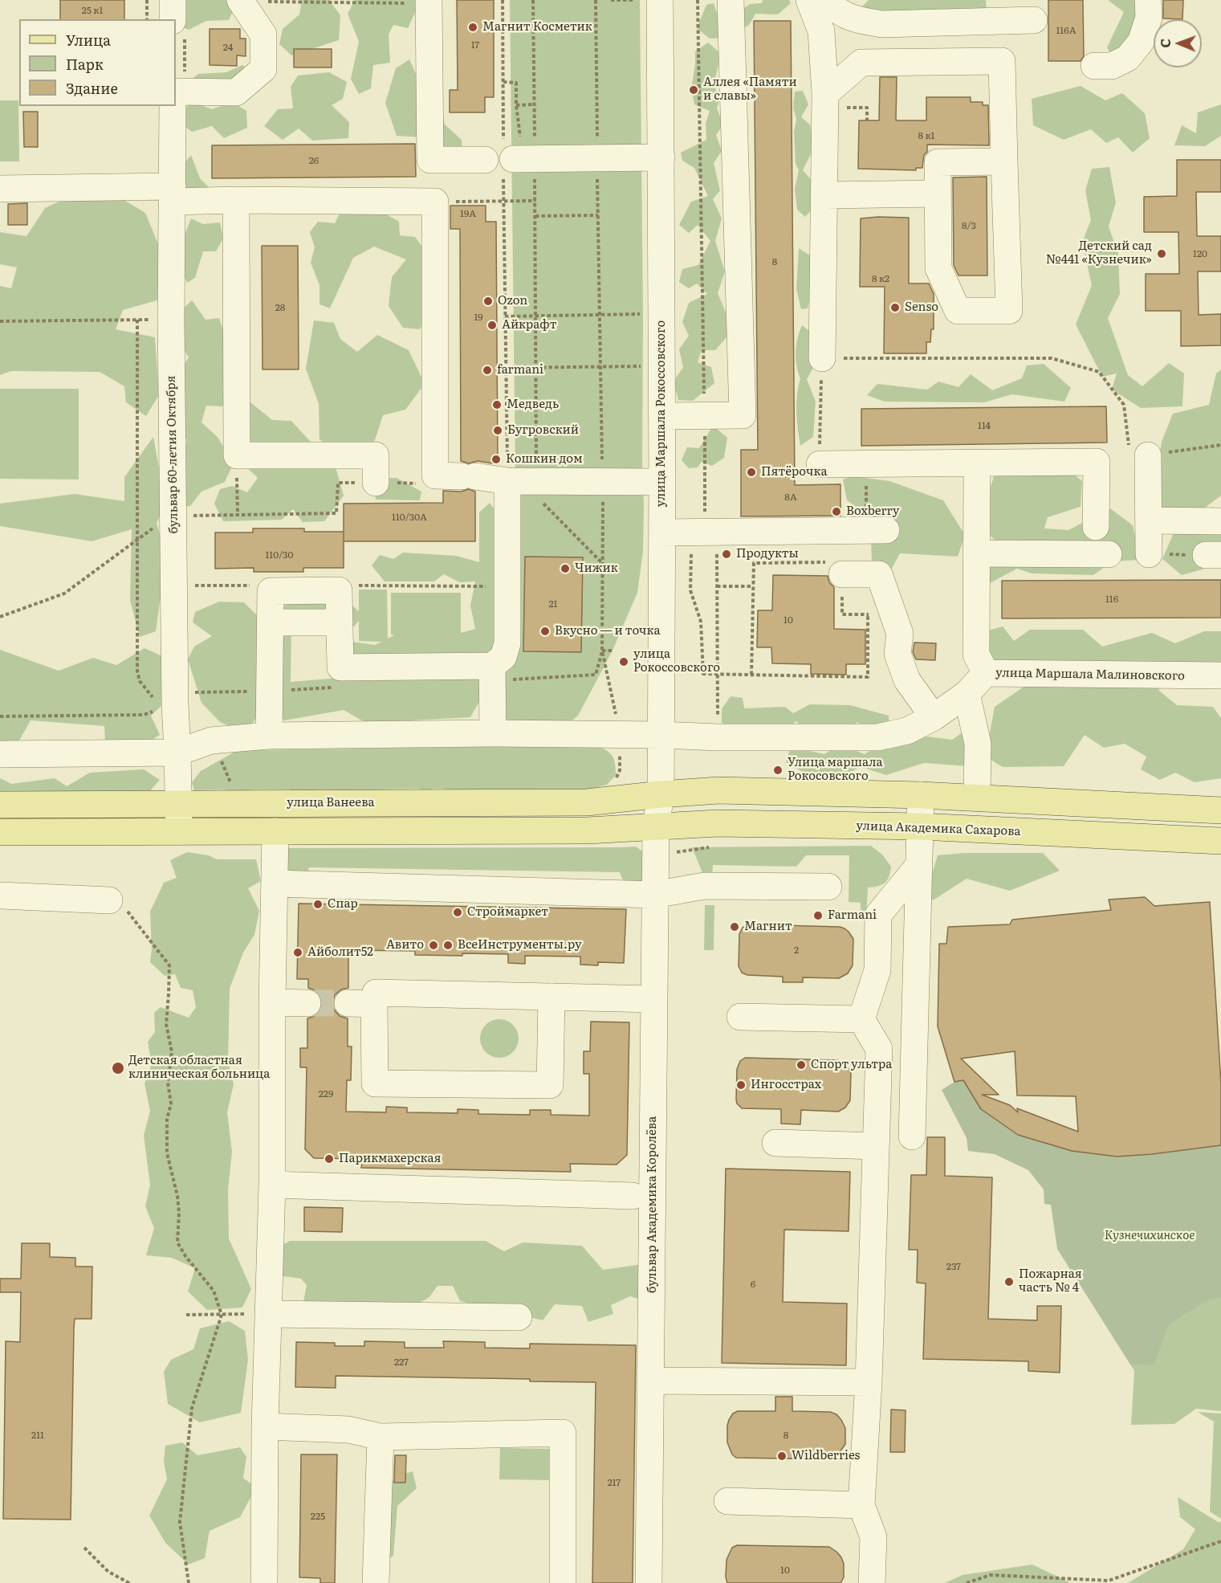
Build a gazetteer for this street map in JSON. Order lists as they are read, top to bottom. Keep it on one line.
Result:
{"streets":{"main road":["улица Ванеева","улица Академика Сахарова"],"street":["улица Маршала Рокоссовского","бульвар 60-летия Октября","улица Маршала Малиновского","бульвар Академика Королёва"]},"crossings":[["улица Маршала Рокоссовского","улица Маршала Малиновского"],["улица Маршала Рокоссовского","улица Ванеева"],["улица Маршала Рокоссовского","улица Академика Сахарова"],["улица Маршала Рокоссовского","бульвар Академика Королёва"],["бульвар 60-летия Октября","улица Маршала Малиновского"],["бульвар 60-летия Октября","улица Ванеева"],["улица Академика Сахарова","бульвар Академика Королёва"]],"parks":["Кузнечихинское"],"places":["Магнит Косметик","Аллея «Памяти и славы»","Детский сад №441 «Кузнечик»","Ozon","Senso","Айкрафт","farmani","Медведь","Бугровский","Кошкин дом","Пятёрочка","Boxberry","Продукты","Чижик","Вкусно — и точка","улица Рокоссовского","Улица маршала Рокосовского","Спар","Строймаркет","Farmani","Магнит","Авито","ВсеИнструменты.ру","Айболит52","Спорт ультра","Детская областная клиническая больница","Ингосстрах","Парикмахерская","Пожарная часть № 4","Wildberries"],"house_numbers":["25 к1","116А","17","24","8 к1","26","19А","8/3","120","8","8 к2","28","19","114","8А","110/30А","110/30","116","21","10","2","229","237","6","227","211","8","217","225","10"],"legend":["Улица","Парк","Здание"],"north":"left"}
